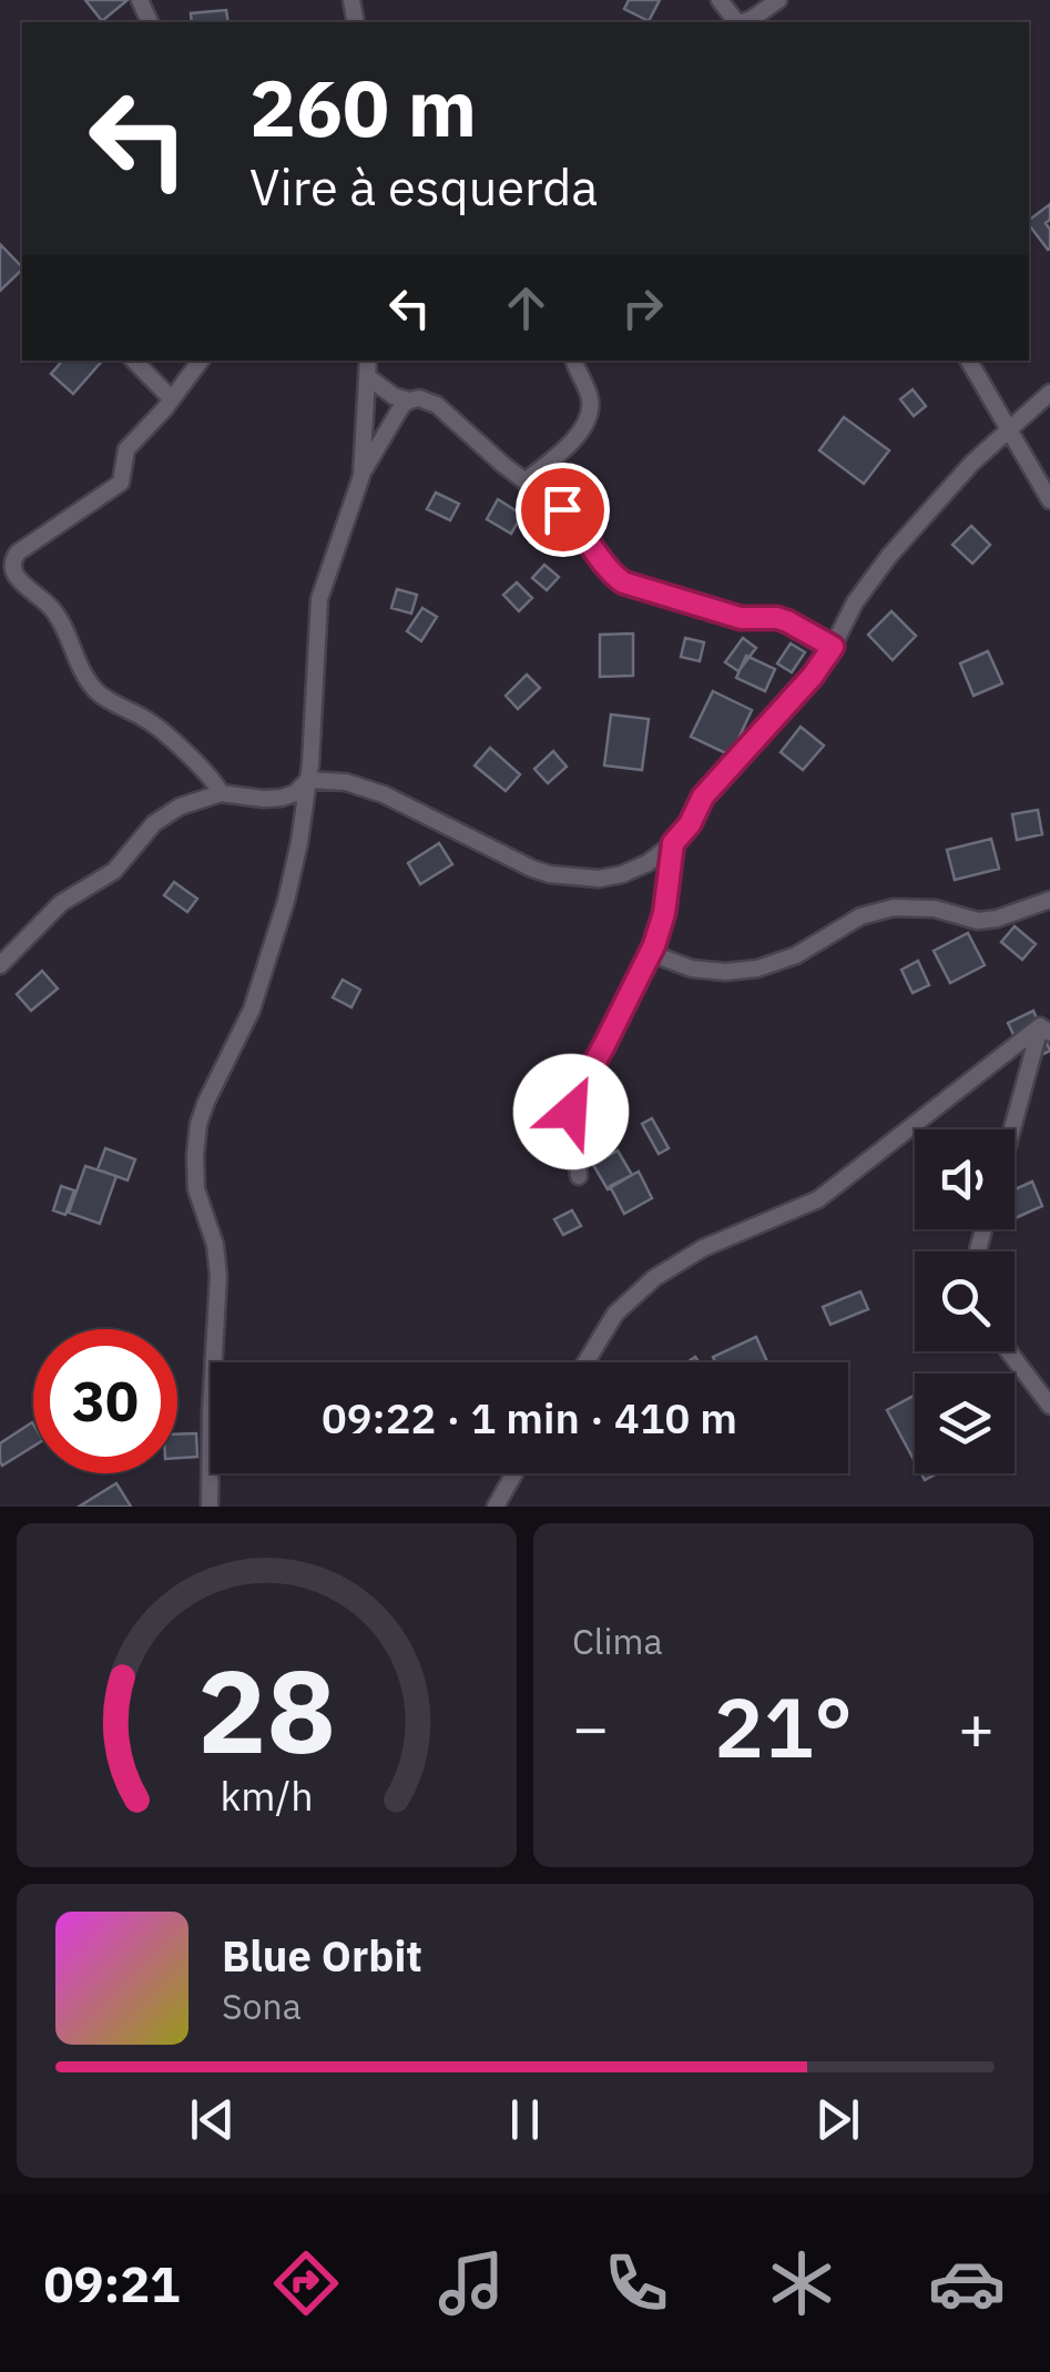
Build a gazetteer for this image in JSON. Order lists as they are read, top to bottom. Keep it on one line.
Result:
{"page":{"turn":["260 m","Vire à esquerda"],"limit":"30","trip":"09:22 · 1 min · 410 m","tile":"Clima","heat":["−","21°","+"],"song":["Blue Orbit","Sona"],"tabs":"09:21","gauge":["28","km/h"]}}
